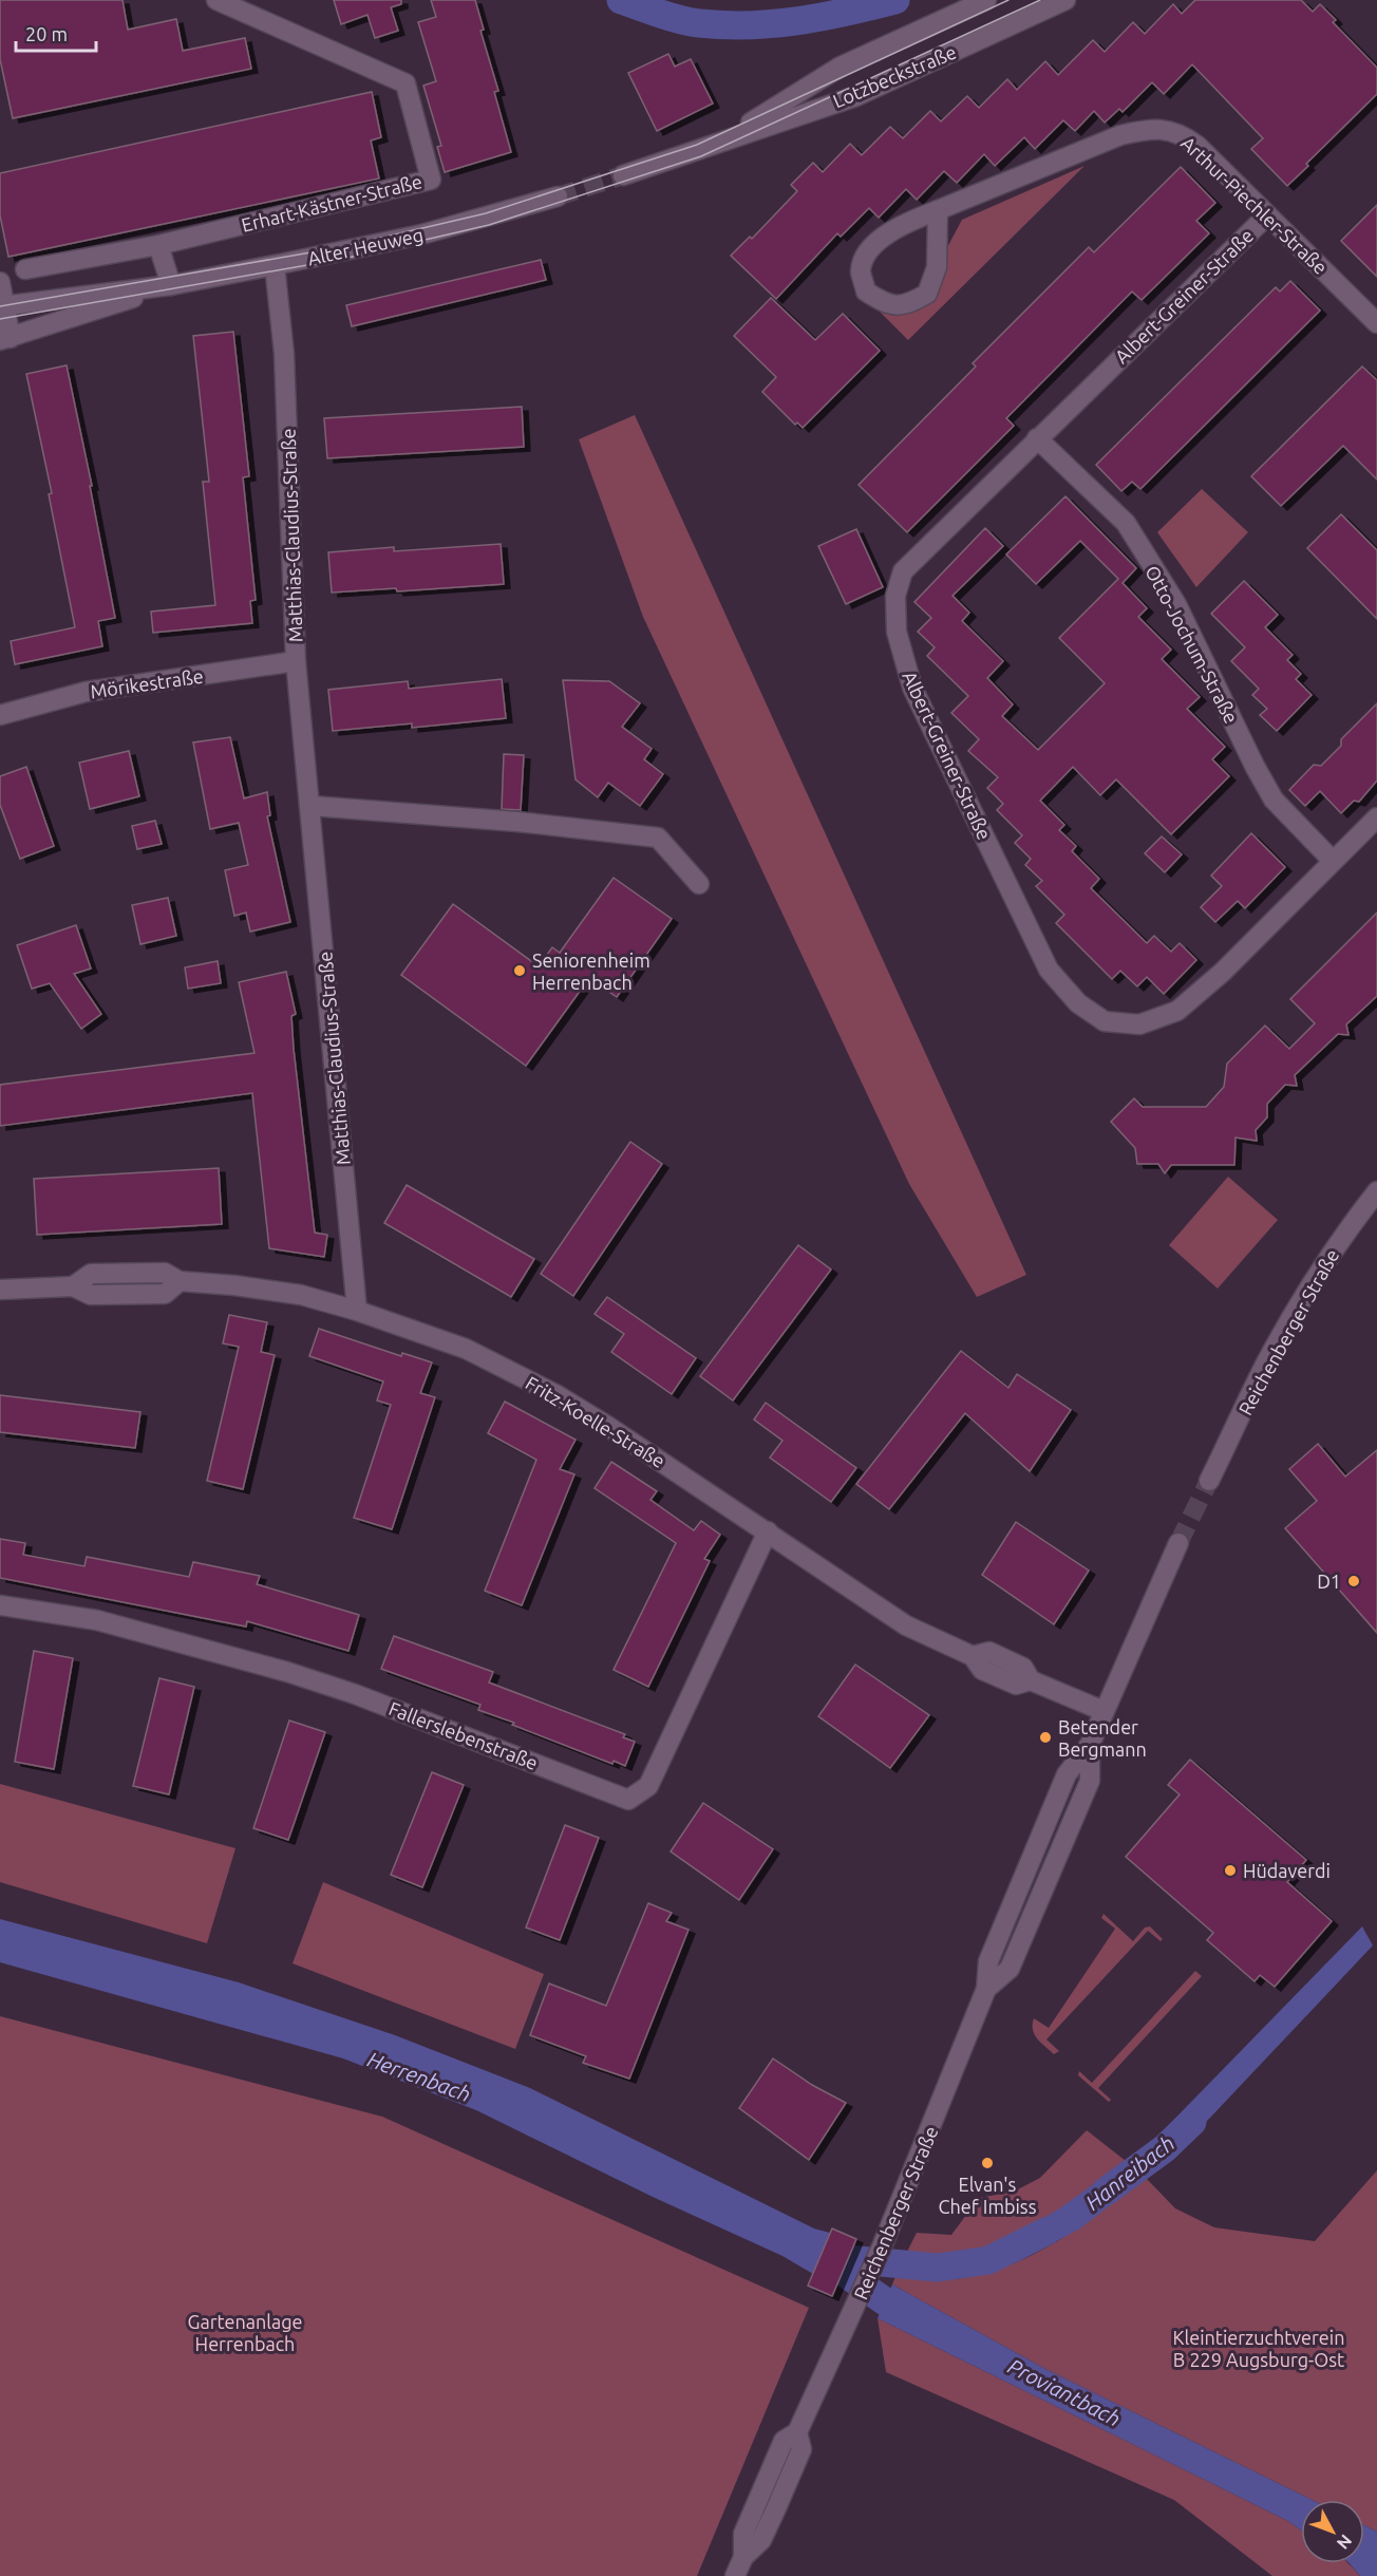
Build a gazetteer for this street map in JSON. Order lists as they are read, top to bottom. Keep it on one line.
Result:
{"streets":{"street":["Lotzbeckstraße","Erhart-Kästner-Straße","Arthur-Piechler-Straße","Alter Heuweg","Albert-Greiner-Straße","Matthias-Claudius-Straße","Otto-Jochum-Straße","Mörikestraße","Reichenberger Straße","Fritz-Koelle-Straße","Fallerslebenstraße"]},"crossings":[["Arthur-Piechler-Straße","Albert-Greiner-Straße"],["Alter Heuweg","Matthias-Claudius-Straße"],["Albert-Greiner-Straße","Otto-Jochum-Straße"],["Matthias-Claudius-Straße","Mörikestraße"],["Matthias-Claudius-Straße","Fritz-Koelle-Straße"],["Reichenberger Straße","Fritz-Koelle-Straße"],["Fritz-Koelle-Straße","Fallerslebenstraße"]],"water":["Herrenbach","Hanreibach","Proviantbach"],"parks":["Gartenanlage Herrenbach","Kleintierzuchtverein B 229 Augsburg-Ost"],"places":["Seniorenheim Herrenbach","D1","Betender Bergmann","Hüdaverdi","Elvan's Chef Imbiss"],"scale_bar":"20 m","north":"bottom right"}
